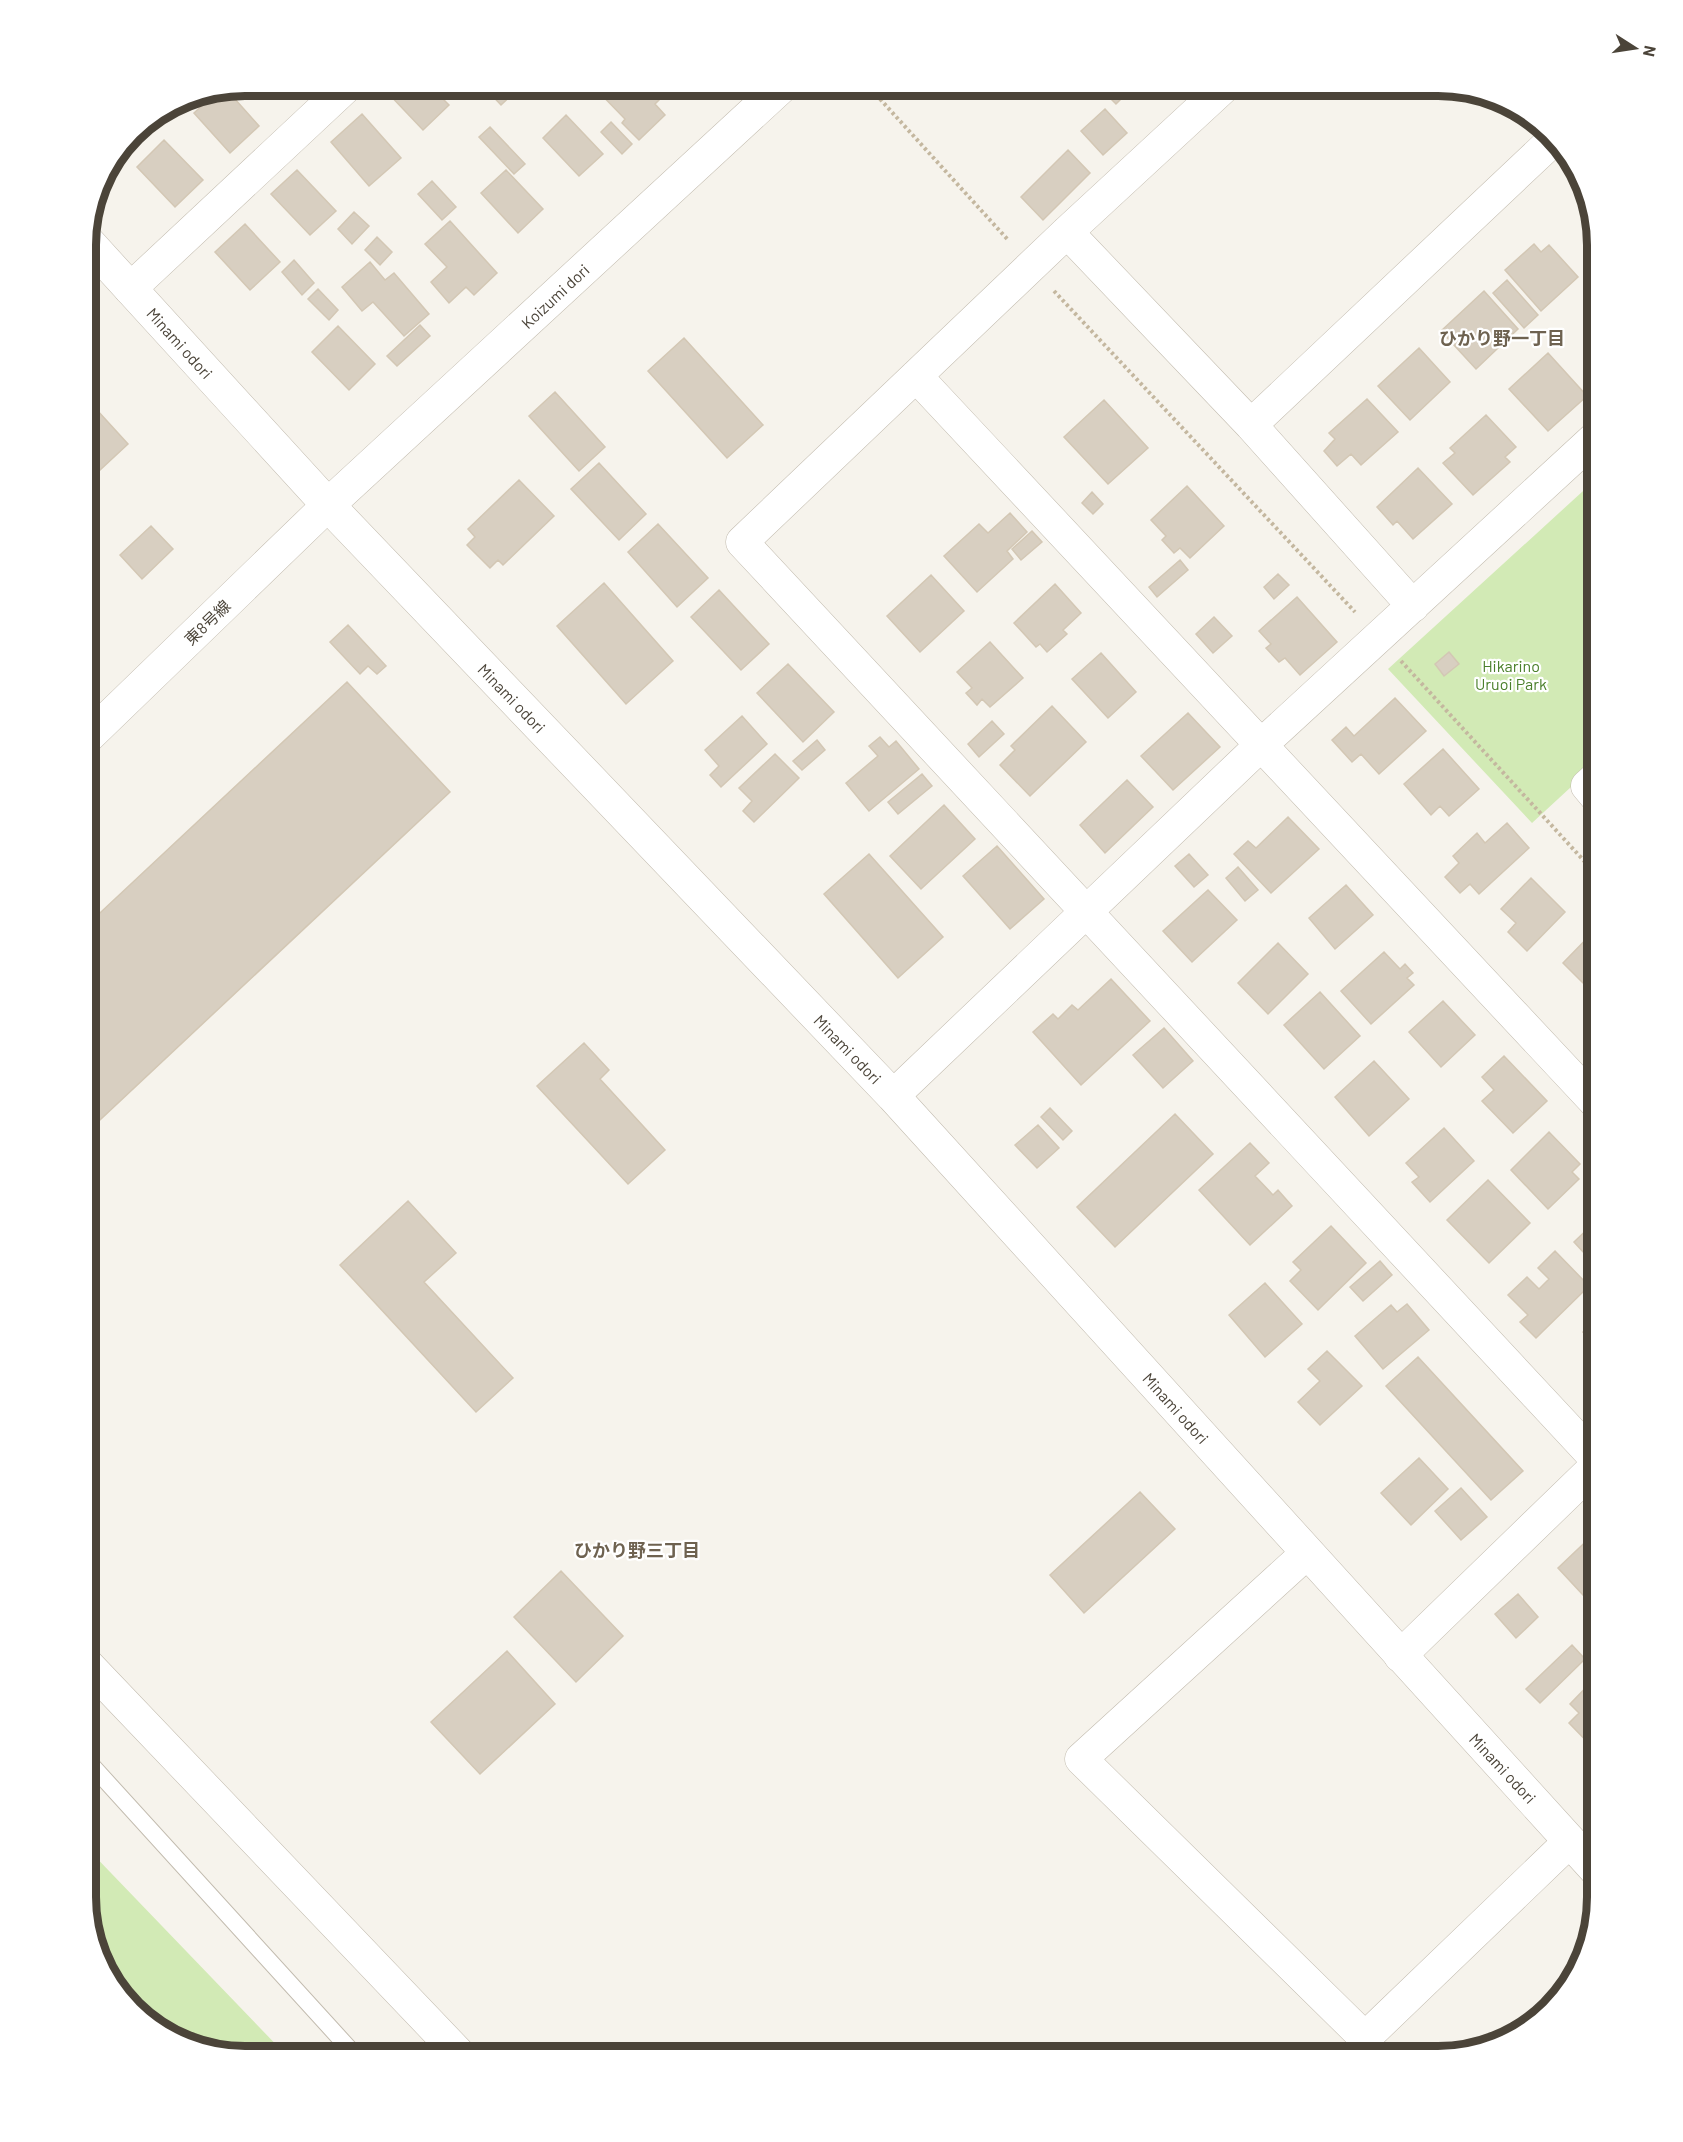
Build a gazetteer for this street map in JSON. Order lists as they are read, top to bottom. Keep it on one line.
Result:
{"streets":{"street":["Koizumi dori","Minami odori","東8号線"]},"crossings":[["Koizumi dori","Minami odori"],["Koizumi dori","東8号線"],["Minami odori","東8号線"]],"districts":["ひかり野一丁目","ひかり野三丁目"],"parks":["Hikarino Uruoi Park"],"north":"right"}
